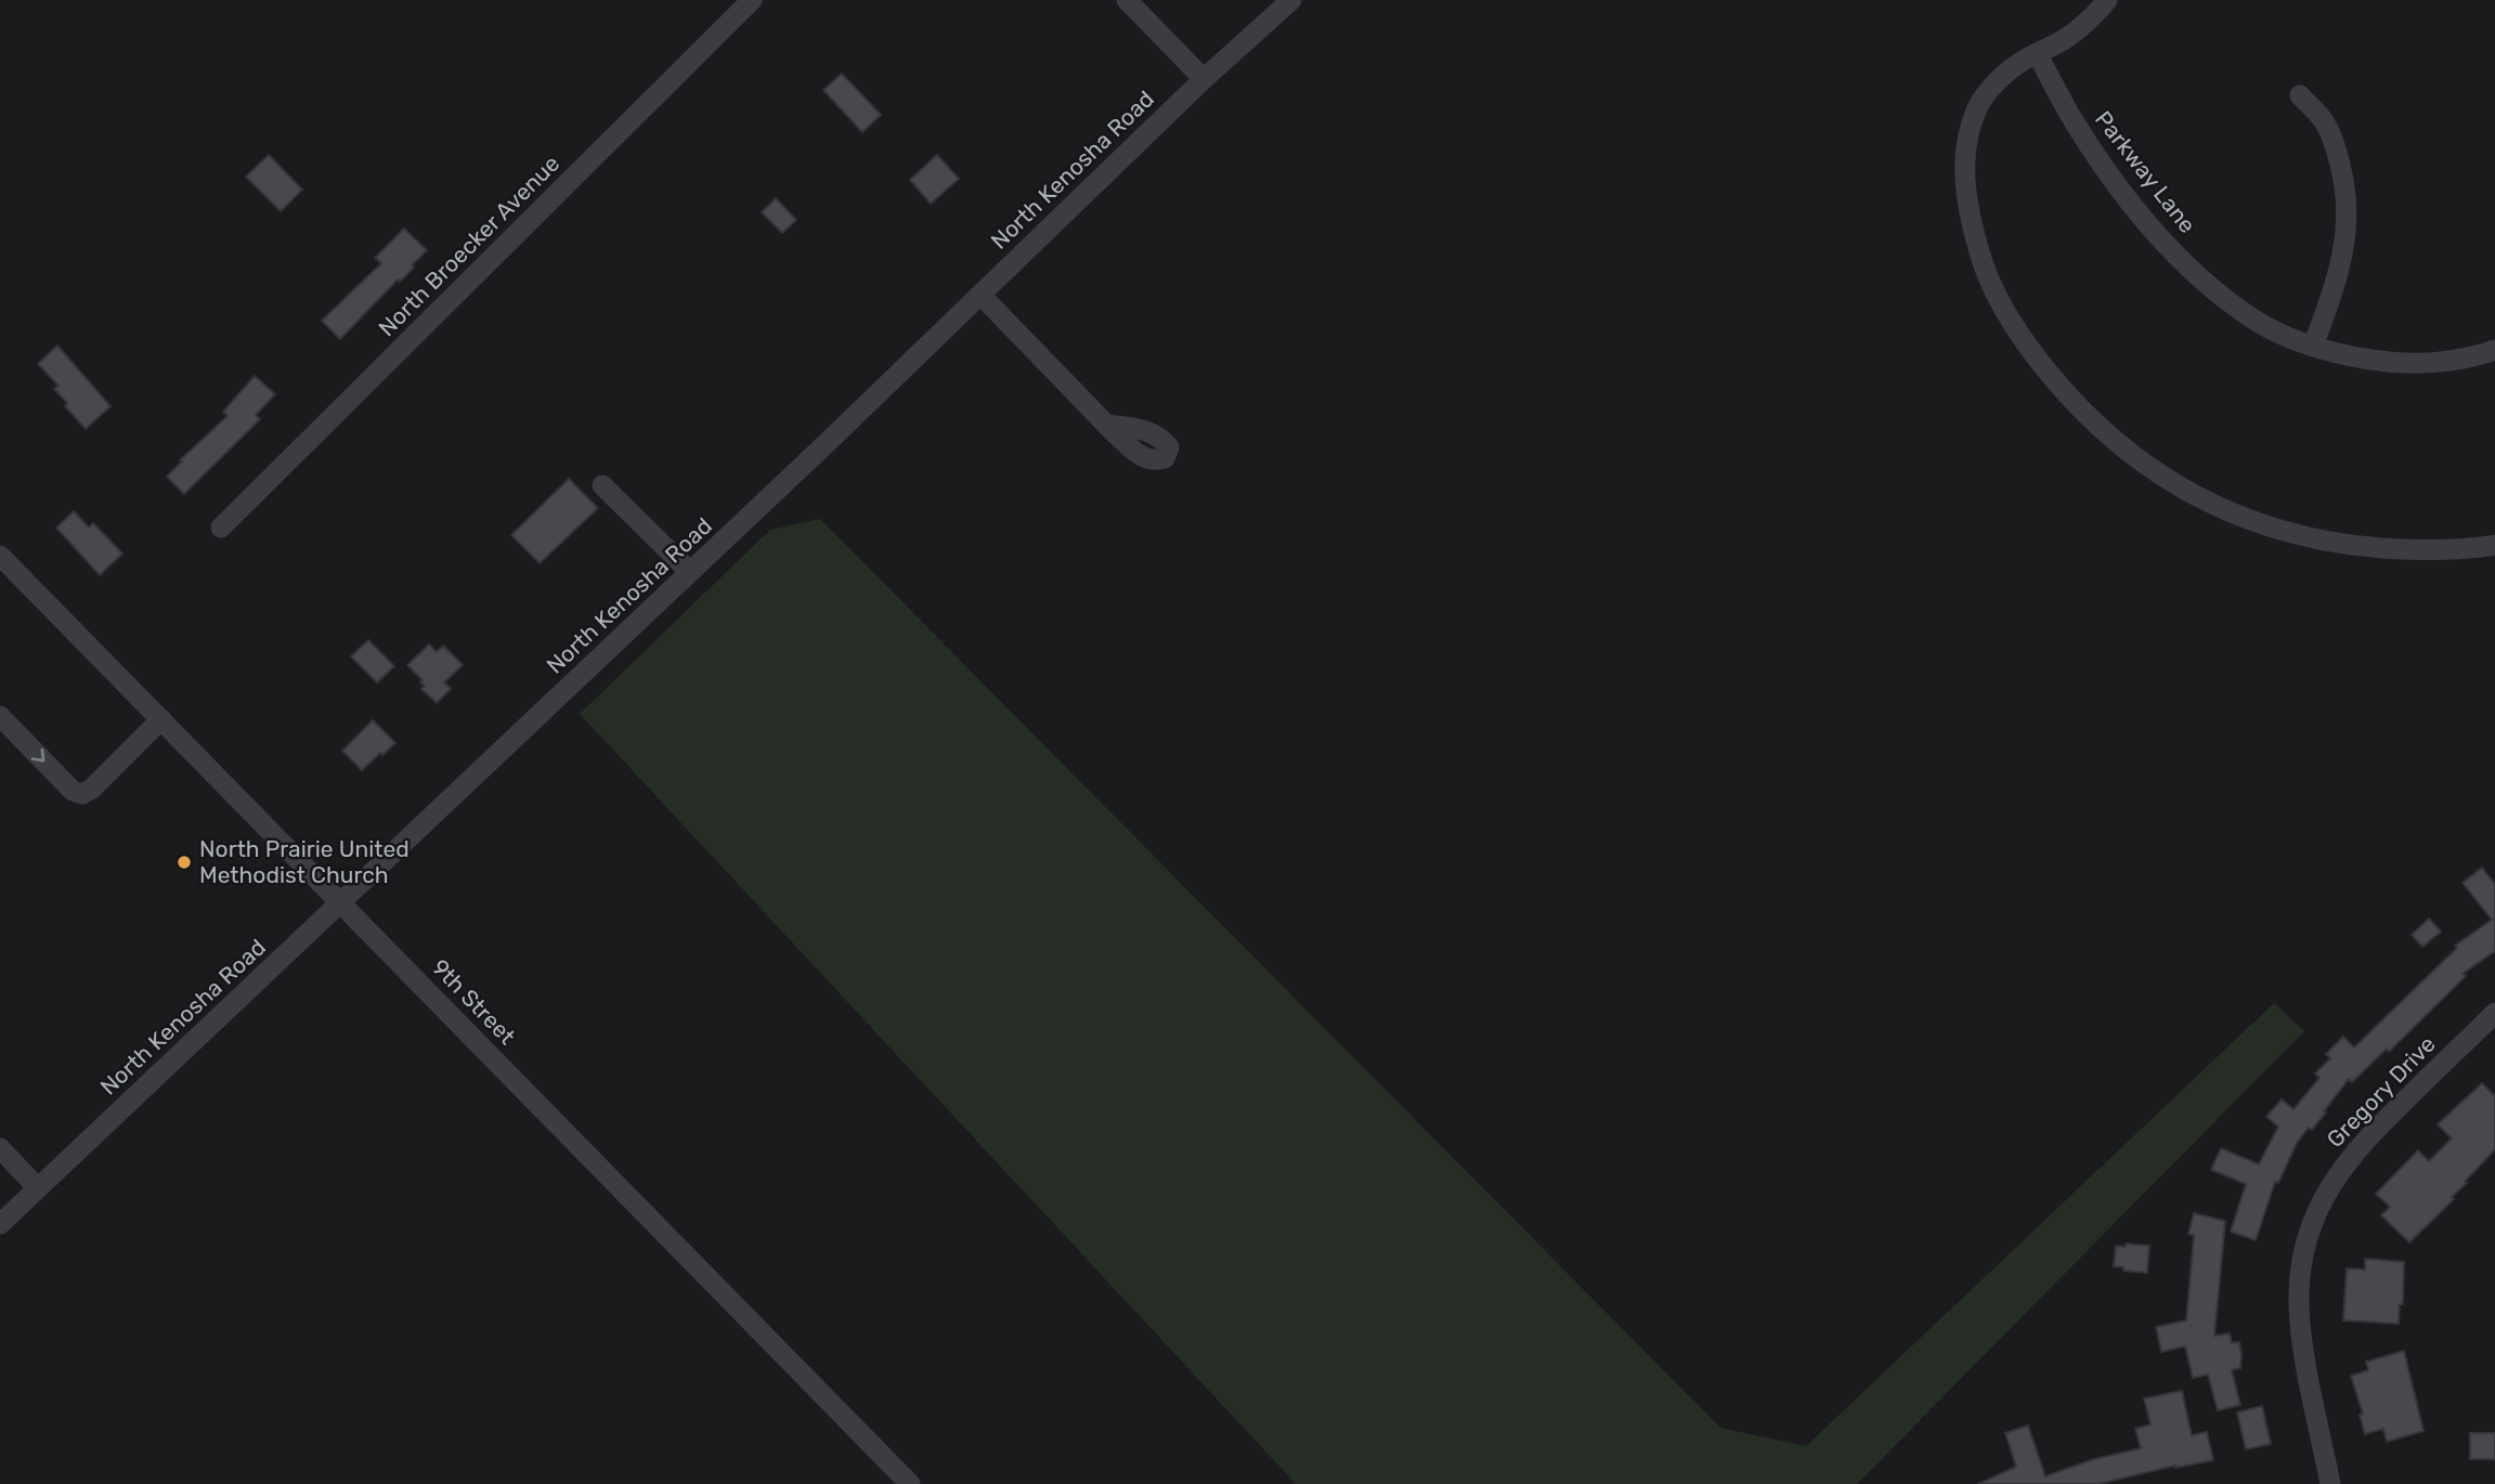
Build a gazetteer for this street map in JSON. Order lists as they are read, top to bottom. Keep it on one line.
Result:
{"streets":{"street":["North Kenosha Road","Parkway Lane","North Broecker Avenue","9th Street","Gregory Drive"]},"crossings":[["North Kenosha Road","9th Street"]],"places":["North Prairie United Methodist Church"]}
